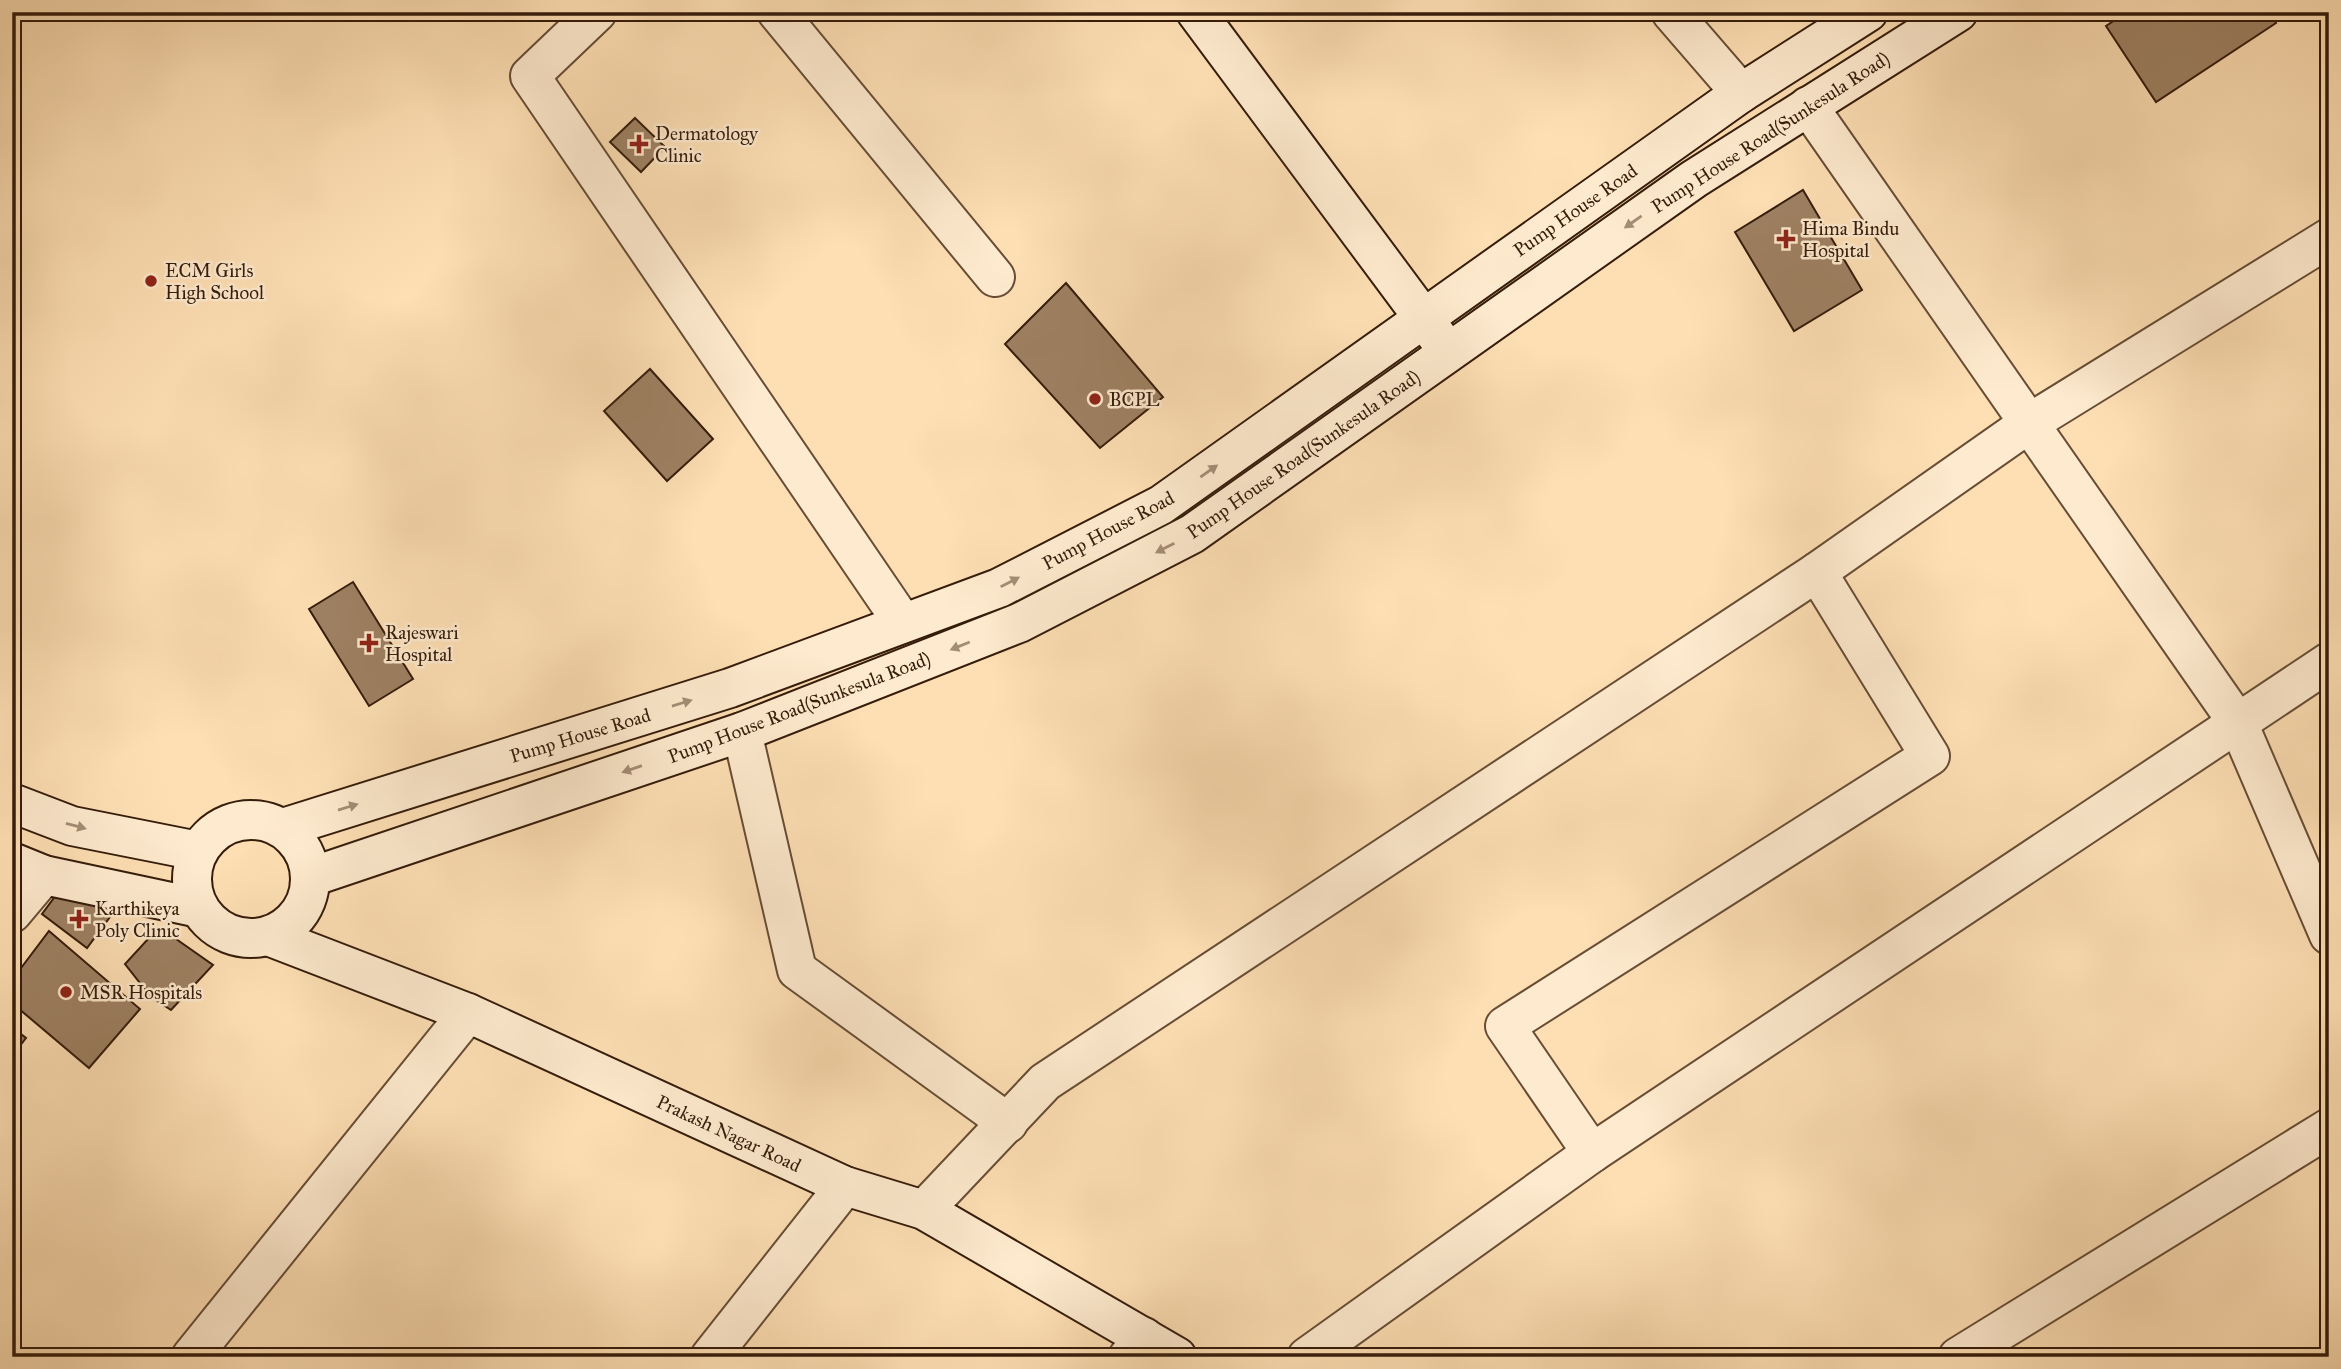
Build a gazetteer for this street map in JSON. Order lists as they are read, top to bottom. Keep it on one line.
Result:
{"streets":{"street":["Pump House Road(Sunkesula Road)","Pump House Road","Prakash Nagar Road"]},"crossings":[["Pump House Road(Sunkesula Road)","Pump House Road"],["Pump House Road(Sunkesula Road)","Prakash Nagar Road"],["Pump House Road","Prakash Nagar Road"]],"one_way":["Pump House Road(Sunkesula Road)","Pump House Road"],"places":{"health":["Dermatology Clinic","Hima Bindu Hospital","Rajeswari Hospital","Karthikeya Poly Clinic"],"other":["ECM Girls High School","BCPL","MSR Hospitals"]}}
